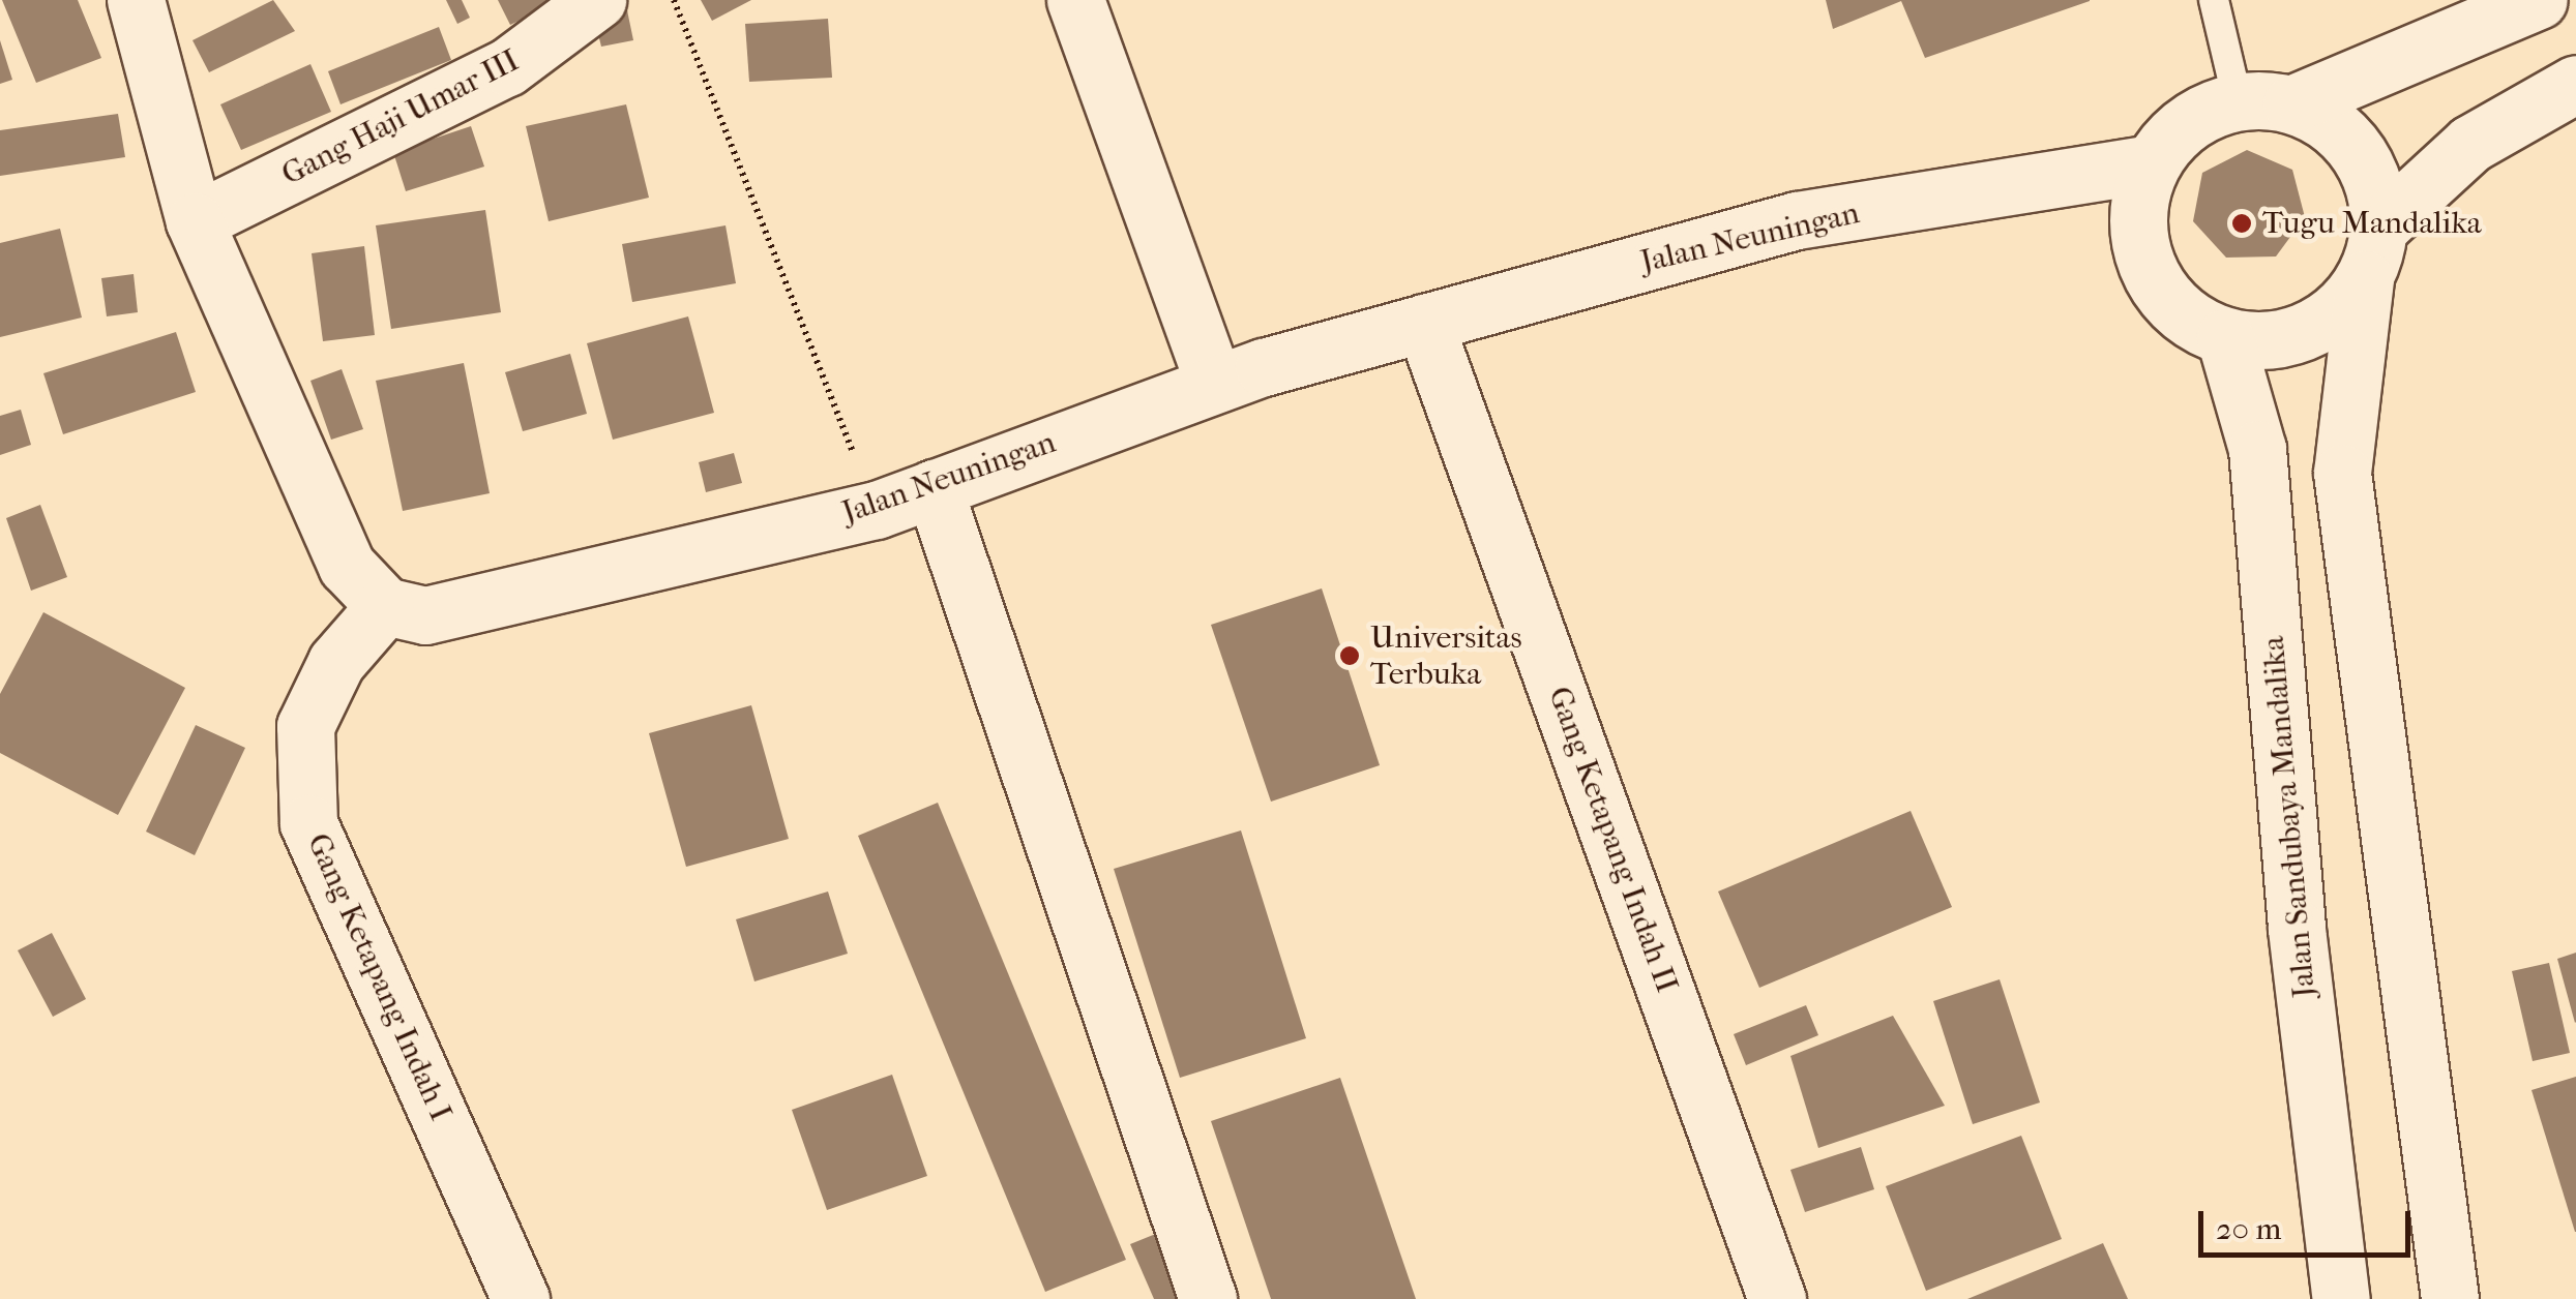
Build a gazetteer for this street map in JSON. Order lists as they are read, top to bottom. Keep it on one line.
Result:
{"streets":{"main road":["Gang Haji Umar III","Jalan Neuningan","Jalan Sandubaya Mandalika","Gang Ketapang Indah II","Gang Ketapang Indah I"]},"crossings":[["Jalan Neuningan","Jalan Sandubaya Mandalika"],["Jalan Neuningan","Gang Ketapang Indah II"],["Jalan Neuningan","Gang Ketapang Indah I"]],"places":["Tugu Mandalika","Universitas Terbuka"],"scale_bar":"20 m"}
